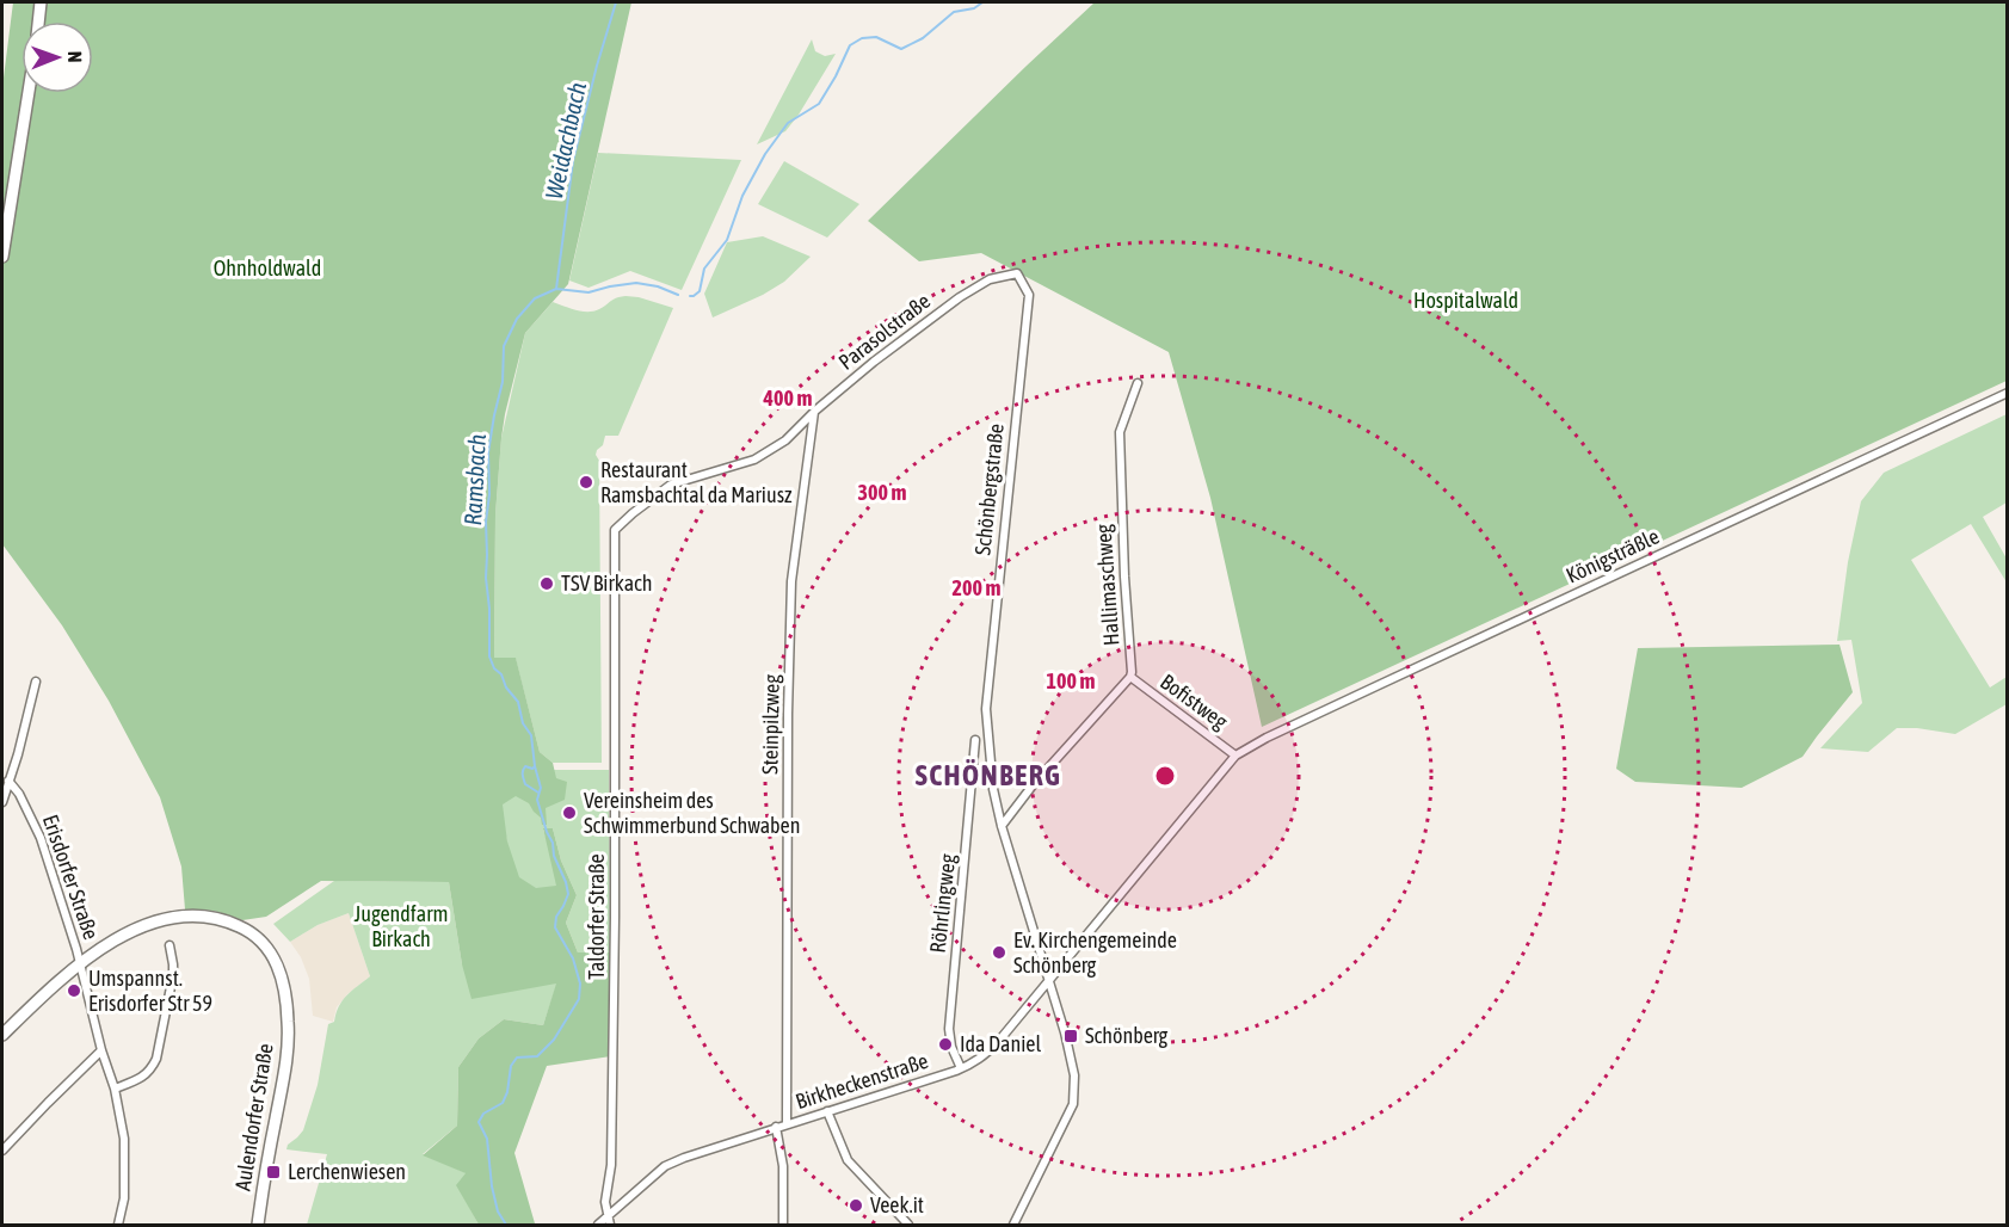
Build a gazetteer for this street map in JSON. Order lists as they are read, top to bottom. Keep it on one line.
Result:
{"streets":{"main road":["Aulendorfer Straße"],"street":["Parasolstraße","Schönbergstraße","Königsträßle","Hallimaschweg","Bofistweg","Steinpilzweg","Erisdorfer Straße","Röhrlingweg","Taldorfer Straße","Birkheckenstraße"]},"crossings":[["Parasolstraße","Schönbergstraße"],["Parasolstraße","Steinpilzweg"],["Parasolstraße","Taldorfer Straße"],["Schönbergstraße","Birkheckenstraße"],["Königsträßle","Bofistweg"],["Königsträßle","Birkheckenstraße"],["Hallimaschweg","Bofistweg"],["Bofistweg","Birkheckenstraße"],["Steinpilzweg","Birkheckenstraße"],["Erisdorfer Straße","Aulendorfer Straße"],["Röhrlingweg","Birkheckenstraße"],["Taldorfer Straße","Birkheckenstraße"]],"districts":["SCHÖNBERG"],"water":["Weidachbach","Ramsbach"],"parks":["Ohnholdwald","Hospitalwald","Jugendfarm Birkach"],"places":{"other":["Restaurant Ramsbachtal da Mariusz","TSV Birkach","Vereinsheim des Schwimmerbund Schwaben","Ev. Kirchengemeinde Schönberg","Umspannst. Erisdorfer Str 59","Ida Daniel","Veek.it"],"transit":["Schönberg","Lerchenwiesen"]},"north":"right","rings":["400 m","300 m","200 m","100 m"]}
